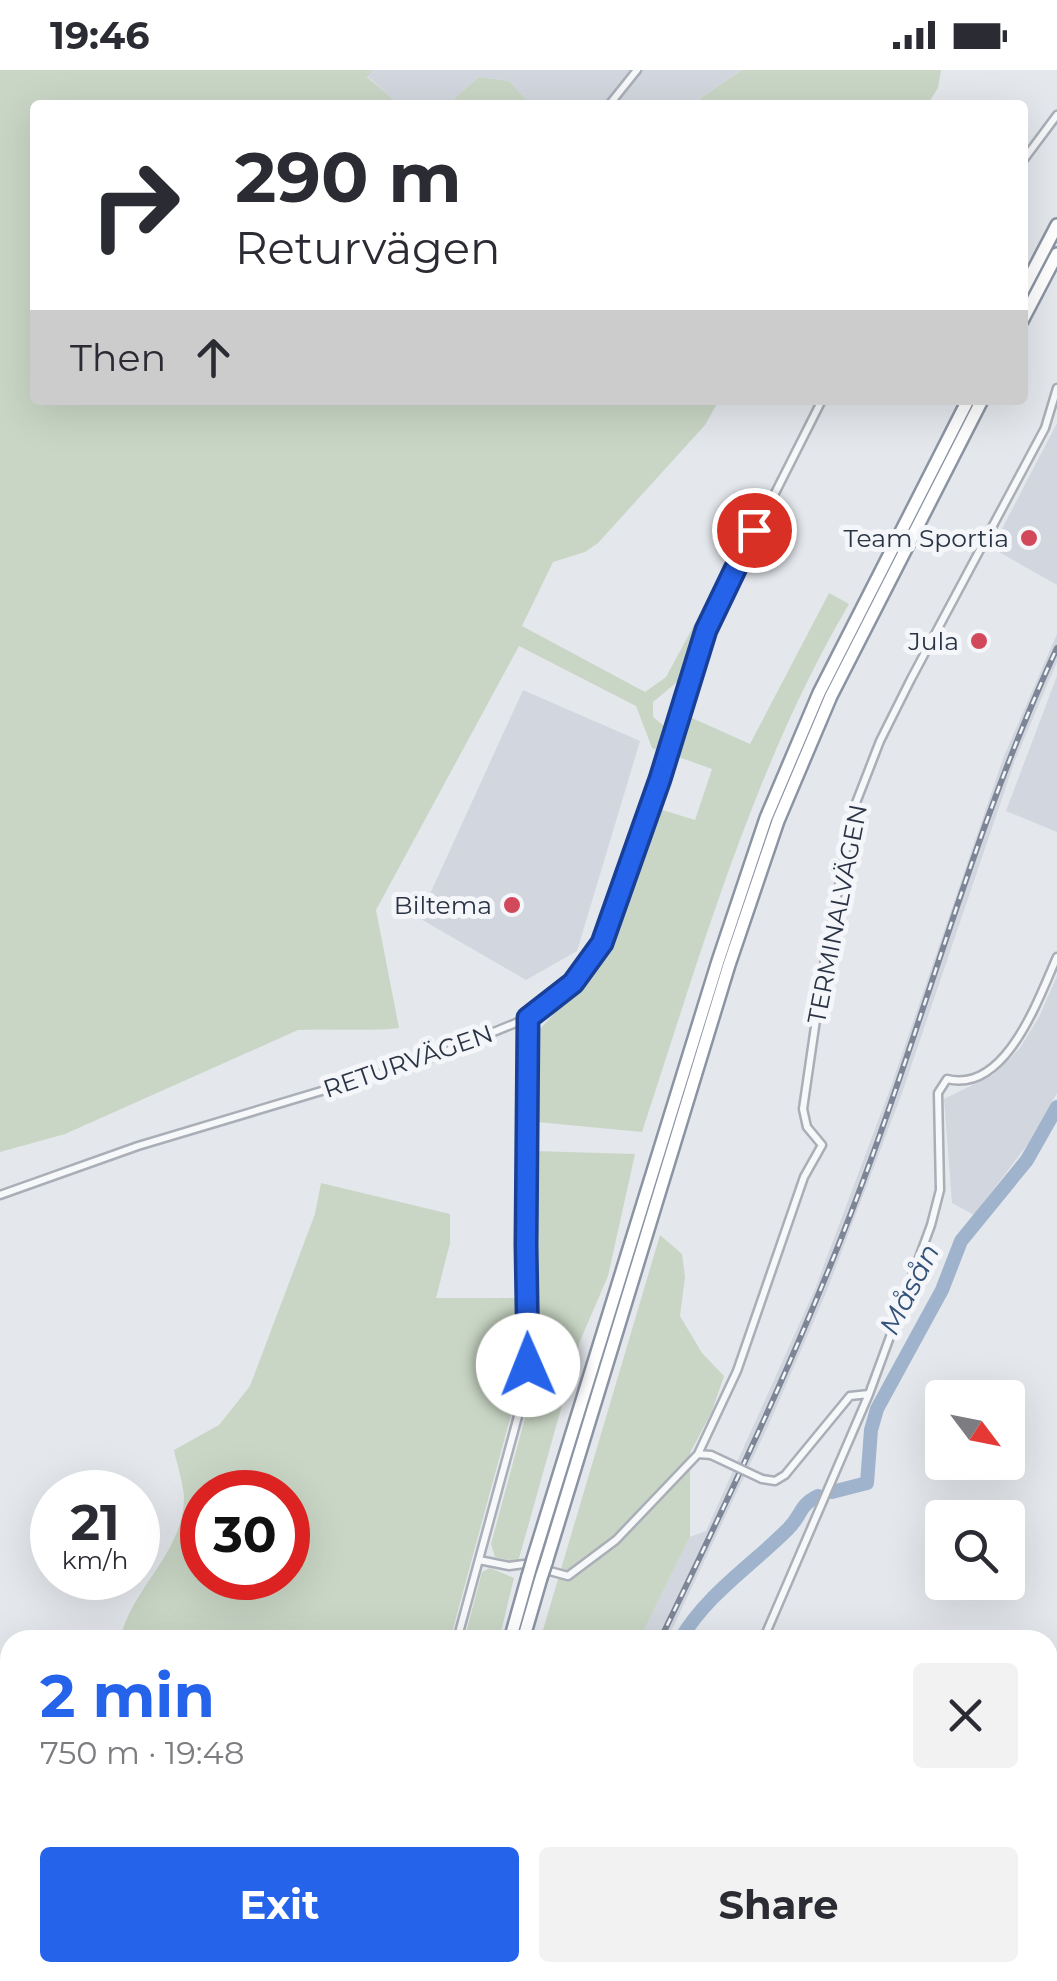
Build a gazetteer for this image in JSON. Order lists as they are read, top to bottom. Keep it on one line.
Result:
{"streets":{"street":["TERMINALVÄGEN","RETURVÄGEN"]},"water":["Måsån"],"places":["Team Sportia","Jula","Biltema"],"north":"bottom right","page":{"status":"19:46","turn":["290 m","Returvägen"],"then":"Then","speed":"21 km/h","limit":"30","heading":["2 min","750 m · 19:48"],"buttons":["Exit","Share"]}}
